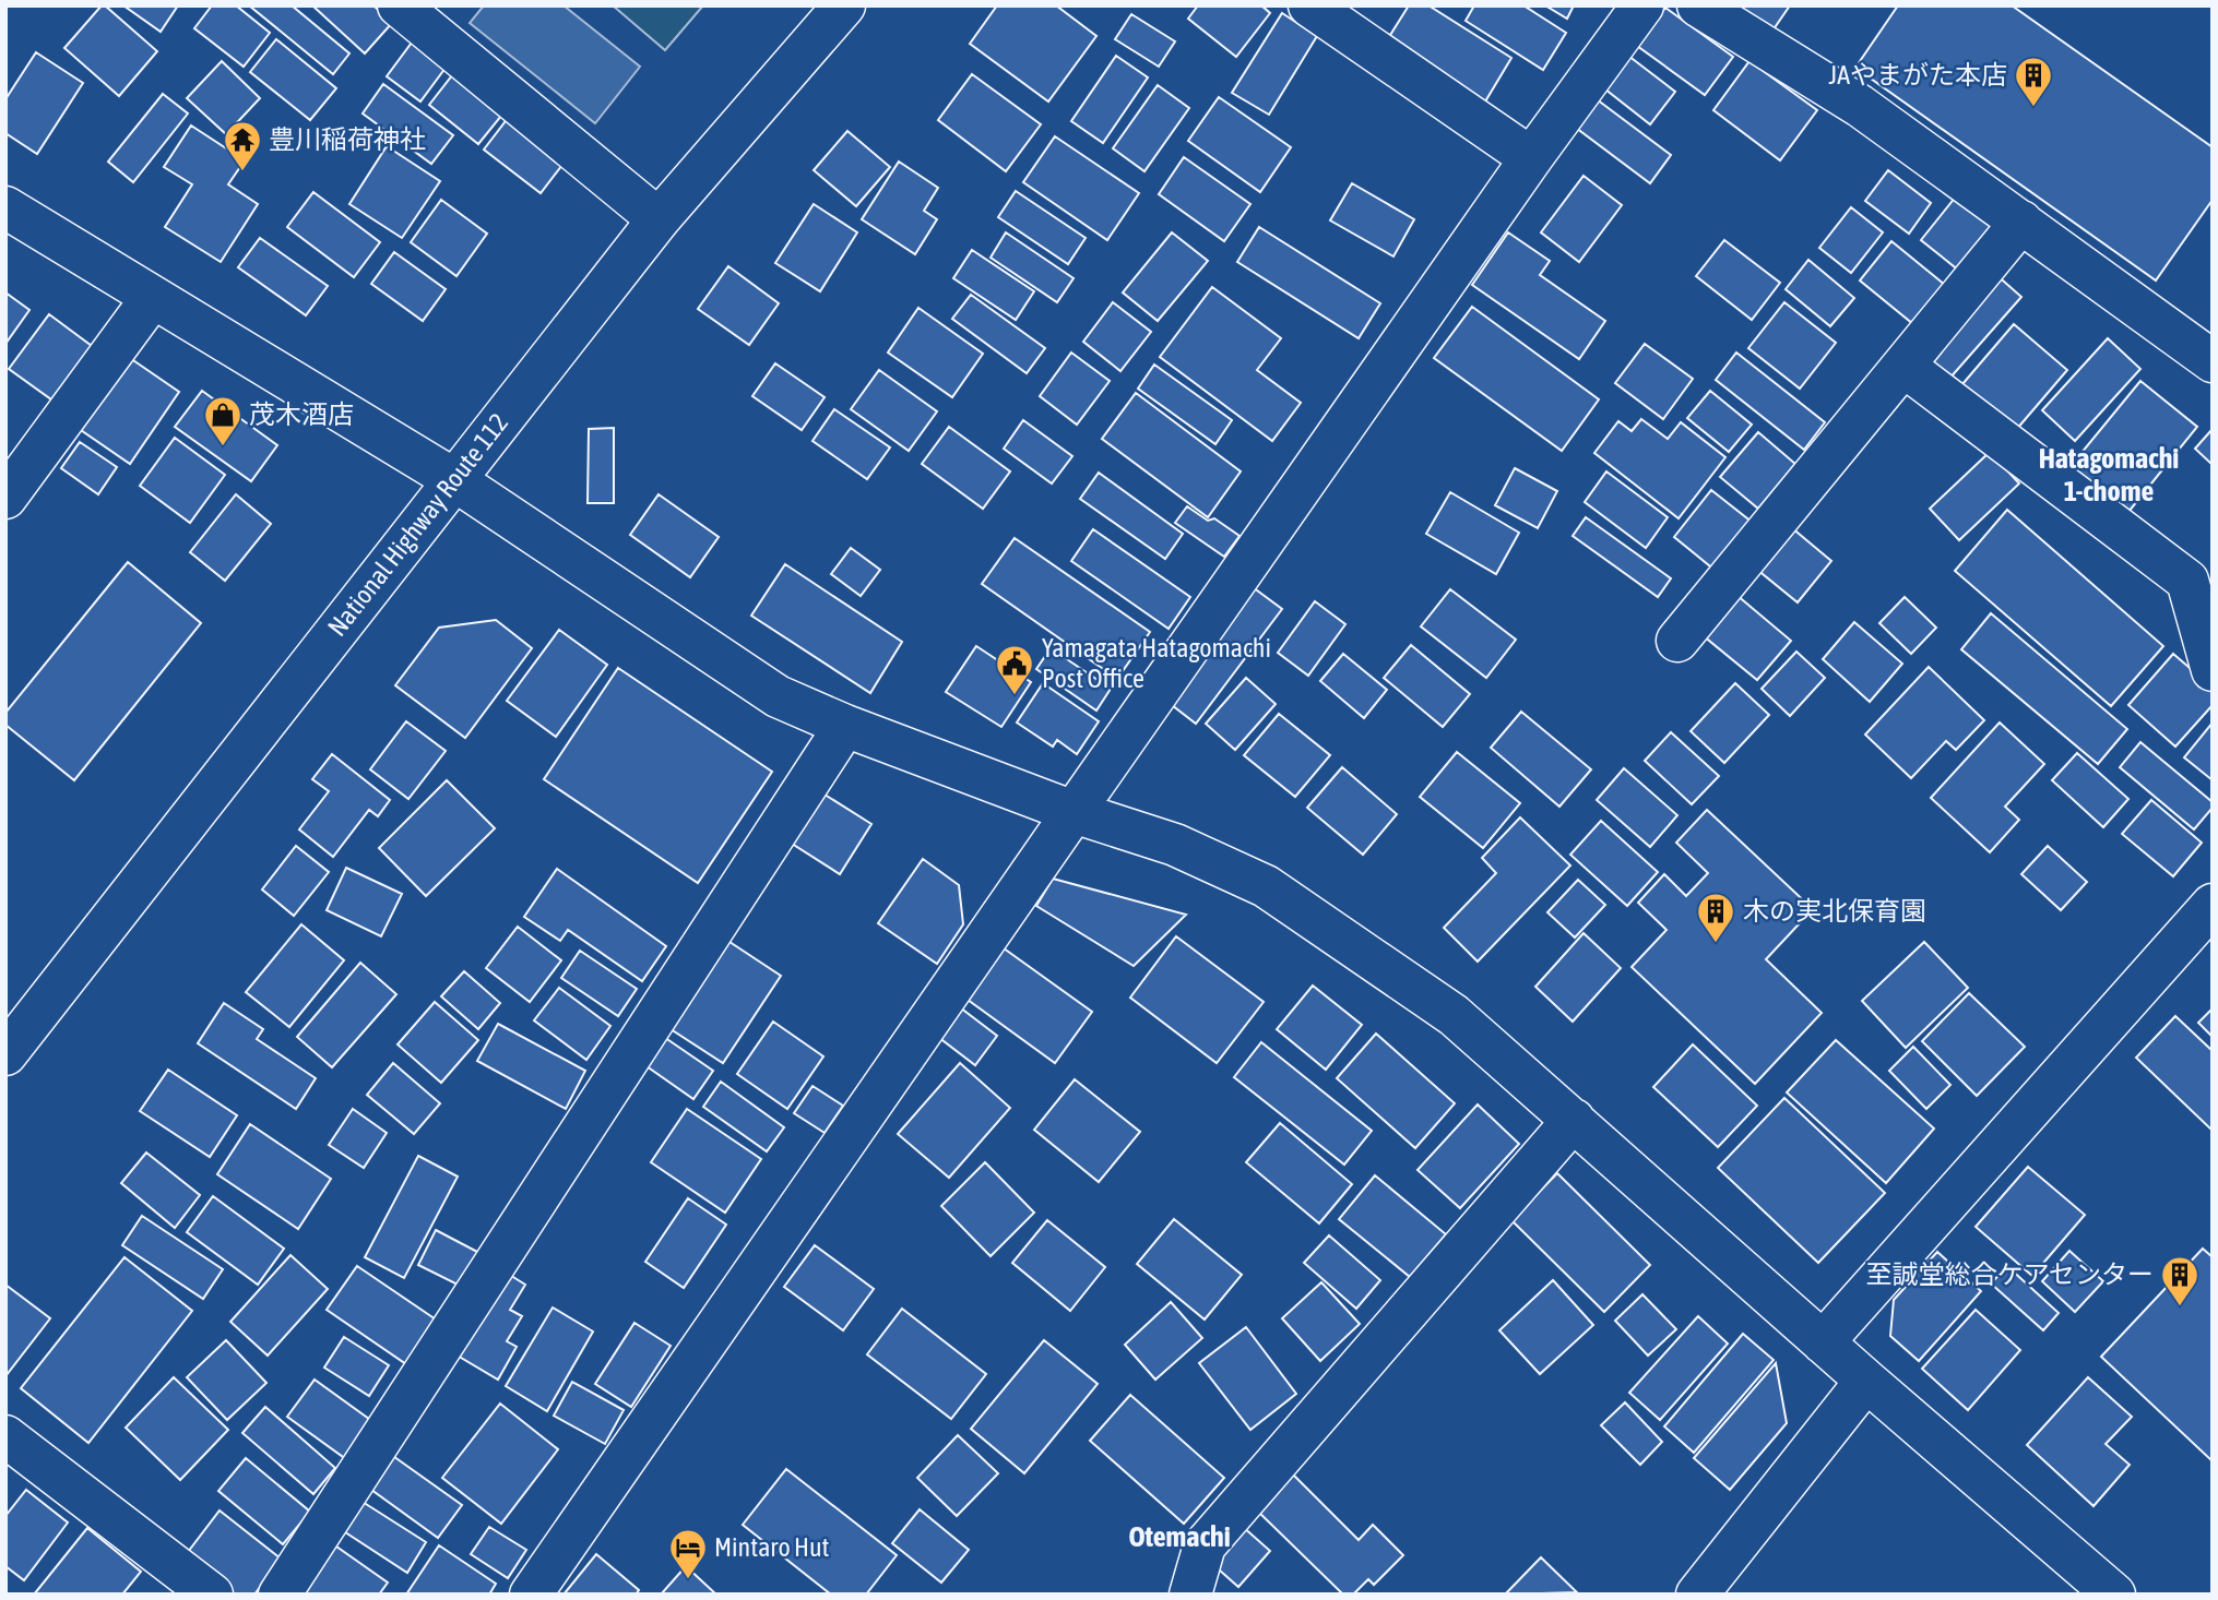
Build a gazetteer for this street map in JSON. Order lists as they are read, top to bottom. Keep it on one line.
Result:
{"streets":{"main road":["National Highway Route 112"]},"districts":["Hatagomachi 1-chome","Otemachi"],"places":{"building":["JAやまがた本店","木の実北保育園","至誠堂総合ケアセンター"],"temple":["豊川稲荷神社"],"shop":["茂木酒店"],"public building":["Yamagata Hatagomachi Post Office"],"hotel":["Mintaro Hut"]}}
